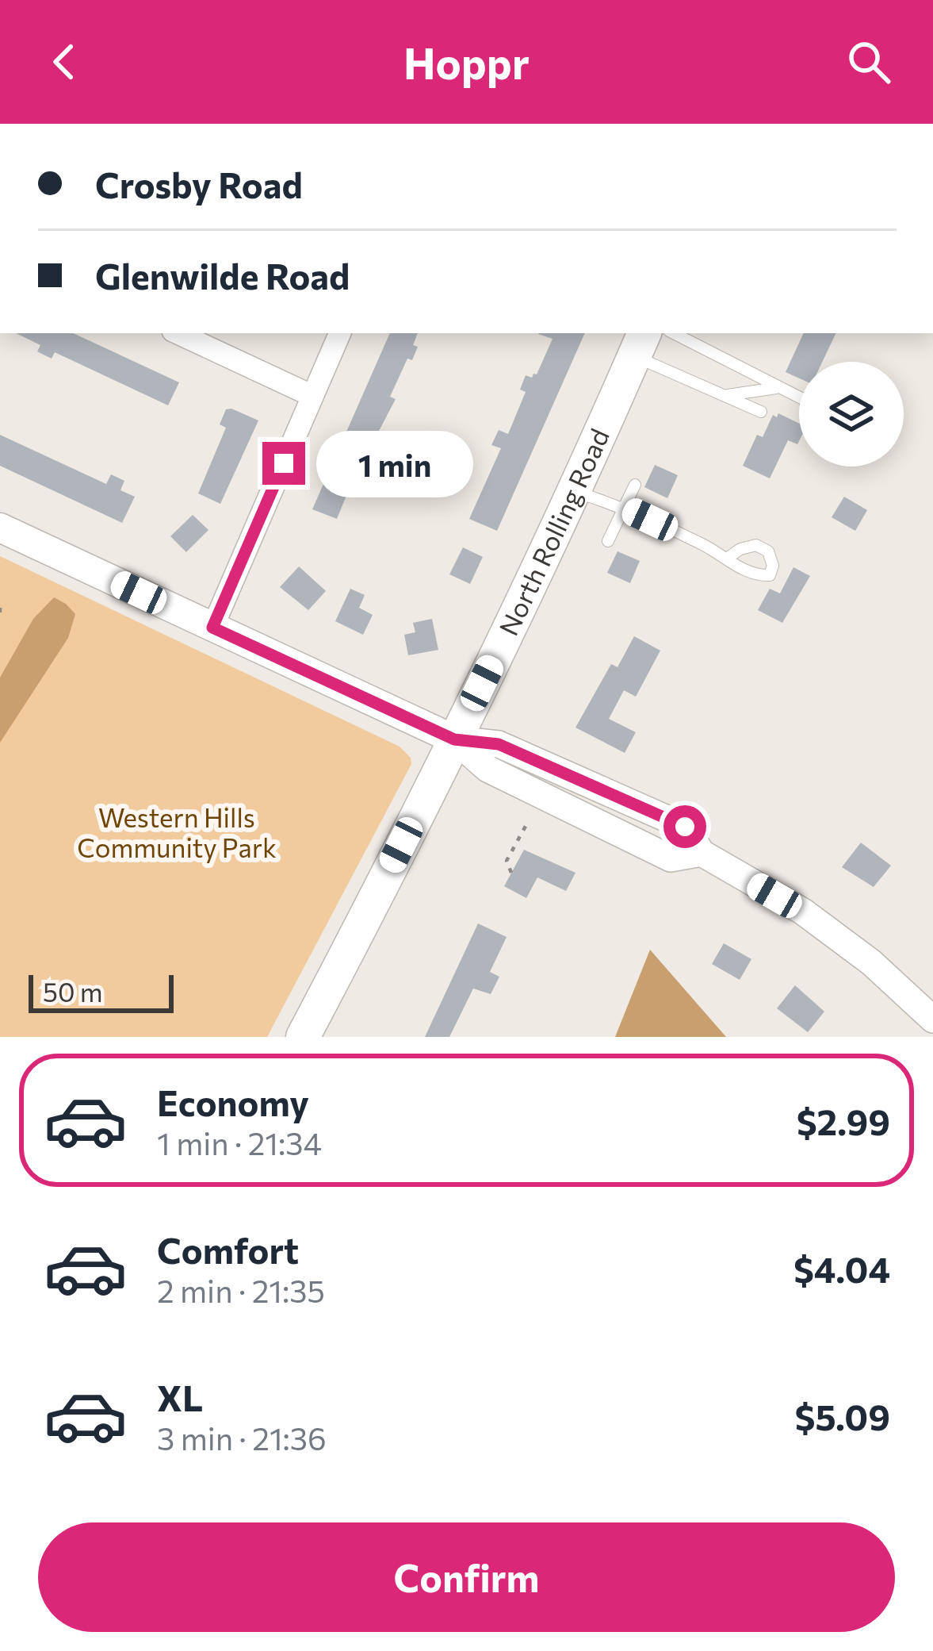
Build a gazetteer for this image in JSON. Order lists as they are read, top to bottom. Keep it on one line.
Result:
{"streets":{"main road":["North Rolling Road"]},"parks":["Western Hills Community Park"],"scale_bar":"50 m","page":{"header":"Hoppr","banner":["Crosby Road","Glenwilde Road"],"bubble":"1 min","scale":"50 m","list":[{"name":"Economy","note":"1 min · 21:34","value":"$2.99"},{"name":"Comfort","note":"2 min · 21:35","value":"$4.04"},{"name":"XL","note":"3 min · 21:36","value":"$5.09"}],"buttons":"Confirm"}}
